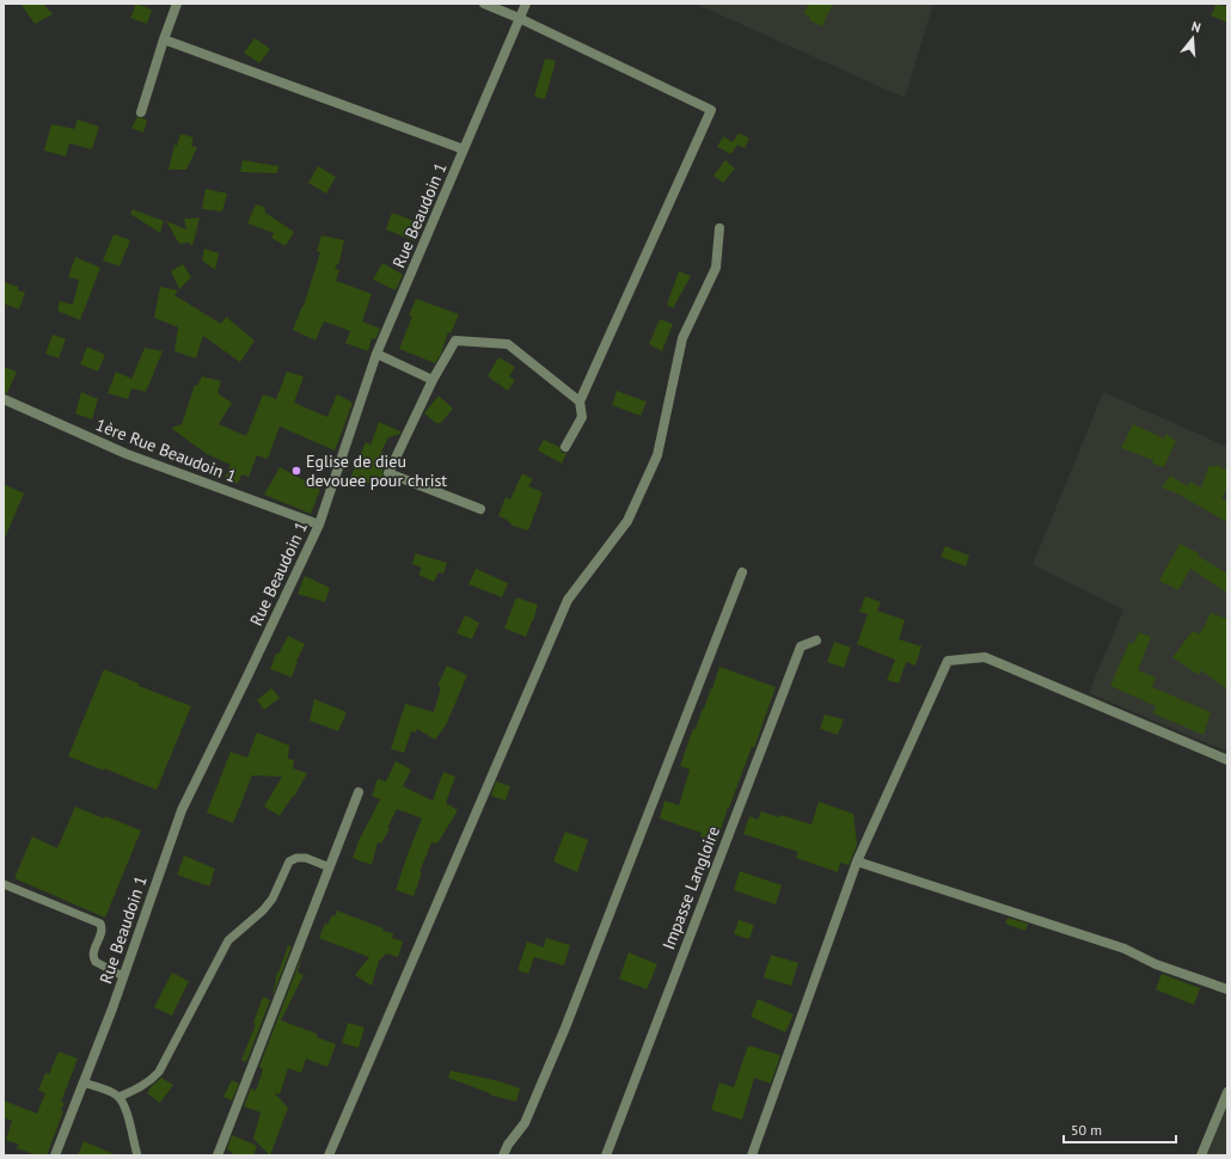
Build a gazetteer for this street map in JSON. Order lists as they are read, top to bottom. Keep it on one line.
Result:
{"streets":{"street":["Rue Beaudoin 1","1ère Rue Beaudoin 1","Impasse Langloire"]},"crossings":[["Rue Beaudoin 1","1ère Rue Beaudoin 1"]],"places":["Eglise de dieu devouee pour christ"],"scale_bar":"50 m","north":"top"}
